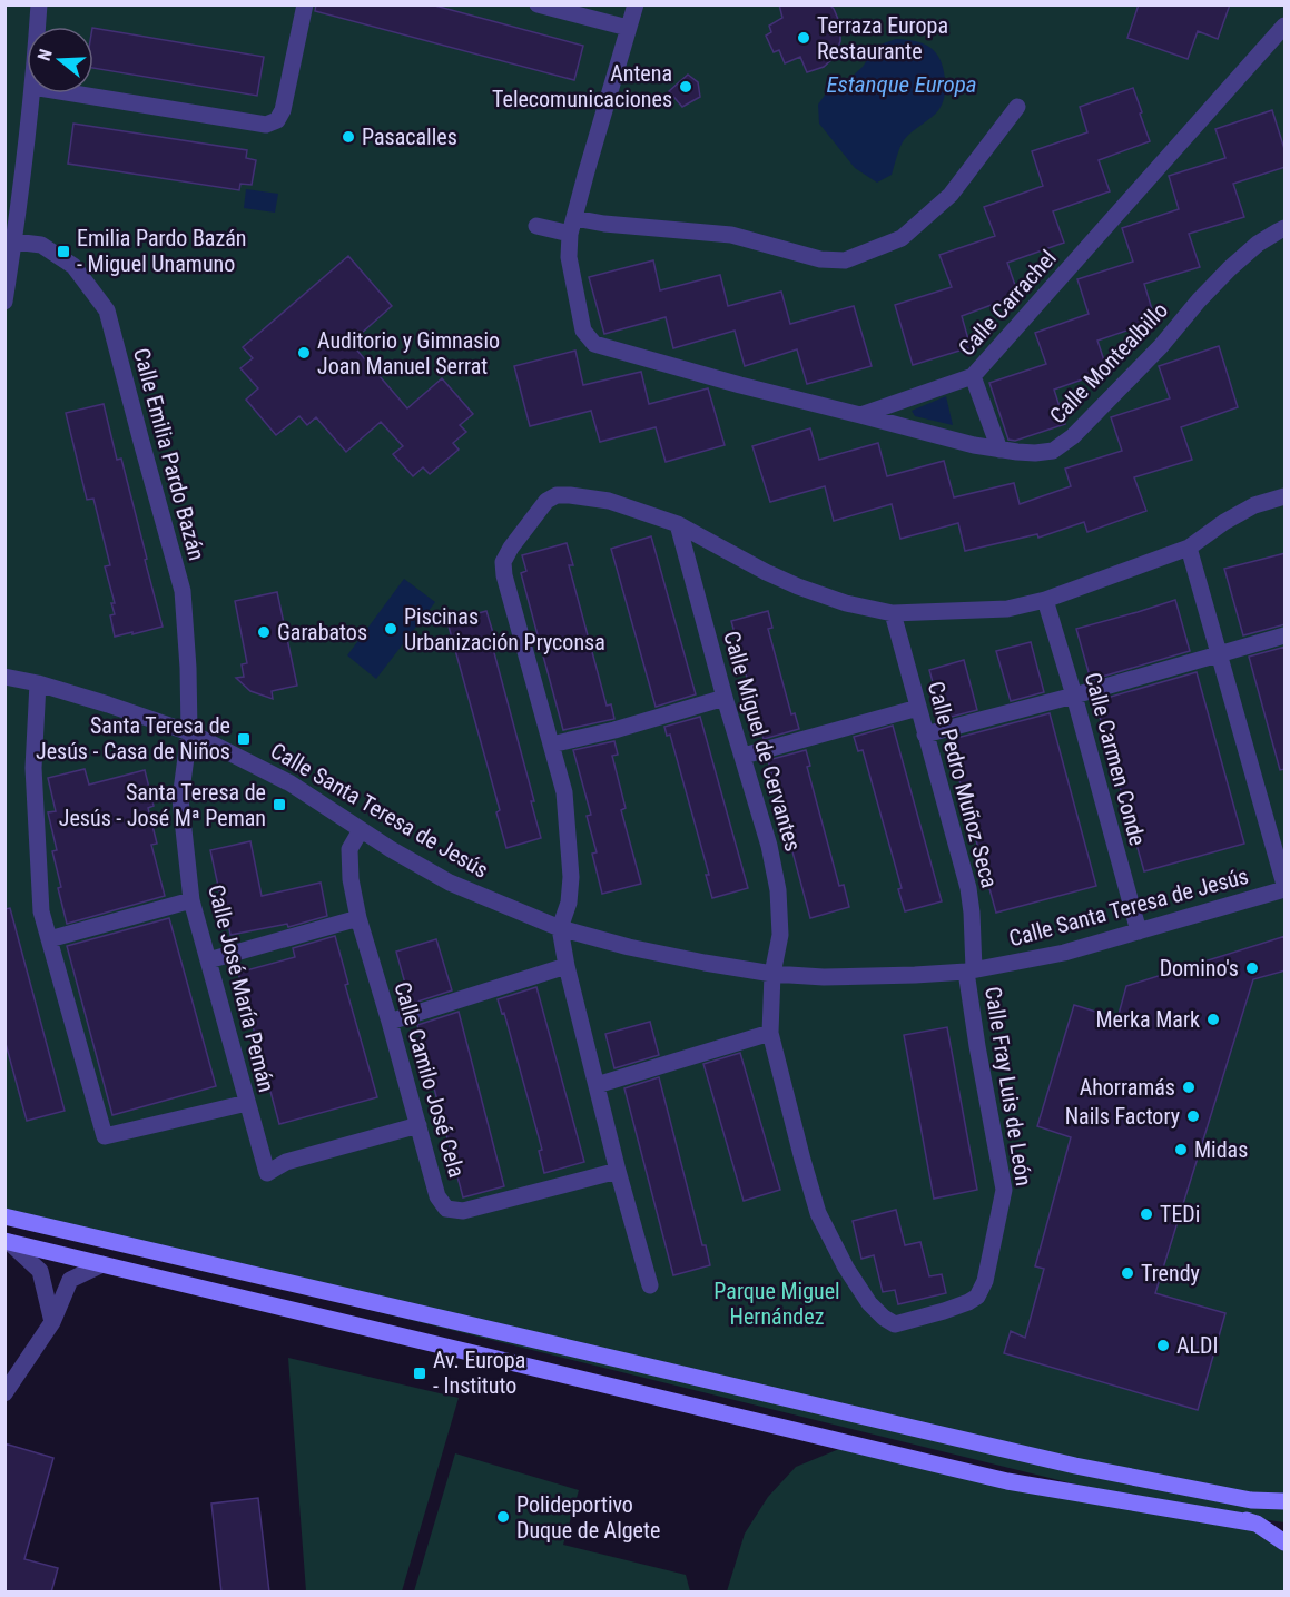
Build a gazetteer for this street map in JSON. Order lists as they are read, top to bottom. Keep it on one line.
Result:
{"streets":{"street":["Calle Carrachel","Calle Montealbillo","Calle Emilia Pardo Bazán","Calle Miguel de Cervantes","Calle Carmen Conde","Calle Pedro Muñoz Seca","Calle Santa Teresa de Jesús","Calle José María Pemán","Calle Camilo José Cela","Calle Fray Luis de León"]},"crossings":[["Calle Carrachel","Calle Montealbillo"],["Calle Emilia Pardo Bazán","Calle Santa Teresa de Jesús"],["Calle Emilia Pardo Bazán","Calle José María Pemán"],["Calle Miguel de Cervantes","Calle Santa Teresa de Jesús"],["Calle Miguel de Cervantes","Calle Fray Luis de León"],["Calle Carmen Conde","Calle Santa Teresa de Jesús"],["Calle Pedro Muñoz Seca","Calle Santa Teresa de Jesús"],["Calle Pedro Muñoz Seca","Calle Fray Luis de León"],["Calle Santa Teresa de Jesús","Calle José María Pemán"],["Calle Santa Teresa de Jesús","Calle Camilo José Cela"],["Calle Santa Teresa de Jesús","Calle Fray Luis de León"],["Calle José María Pemán","Calle Camilo José Cela"]],"water":["Estanque Europa"],"parks":["Parque Miguel Hernández"],"places":{"other":["Terraza Europa Restaurante","Antena Telecomunicaciones","Pasacalles","Auditorio y Gimnasio Joan Manuel Serrat","Piscinas Urbanización Pryconsa","Garabatos","Domino's","Merka Mark","Ahorramás","Nails Factory","Midas","TEDi","Trendy","ALDI","Polideportivo Duque de Algete"],"transit":["Emilia Pardo Bazán - Miguel Unamuno","Santa Teresa de Jesús - Casa de Niños","Santa Teresa de Jesús - José Mª Peman","Av. Europa - Instituto"]},"north":"left"}
